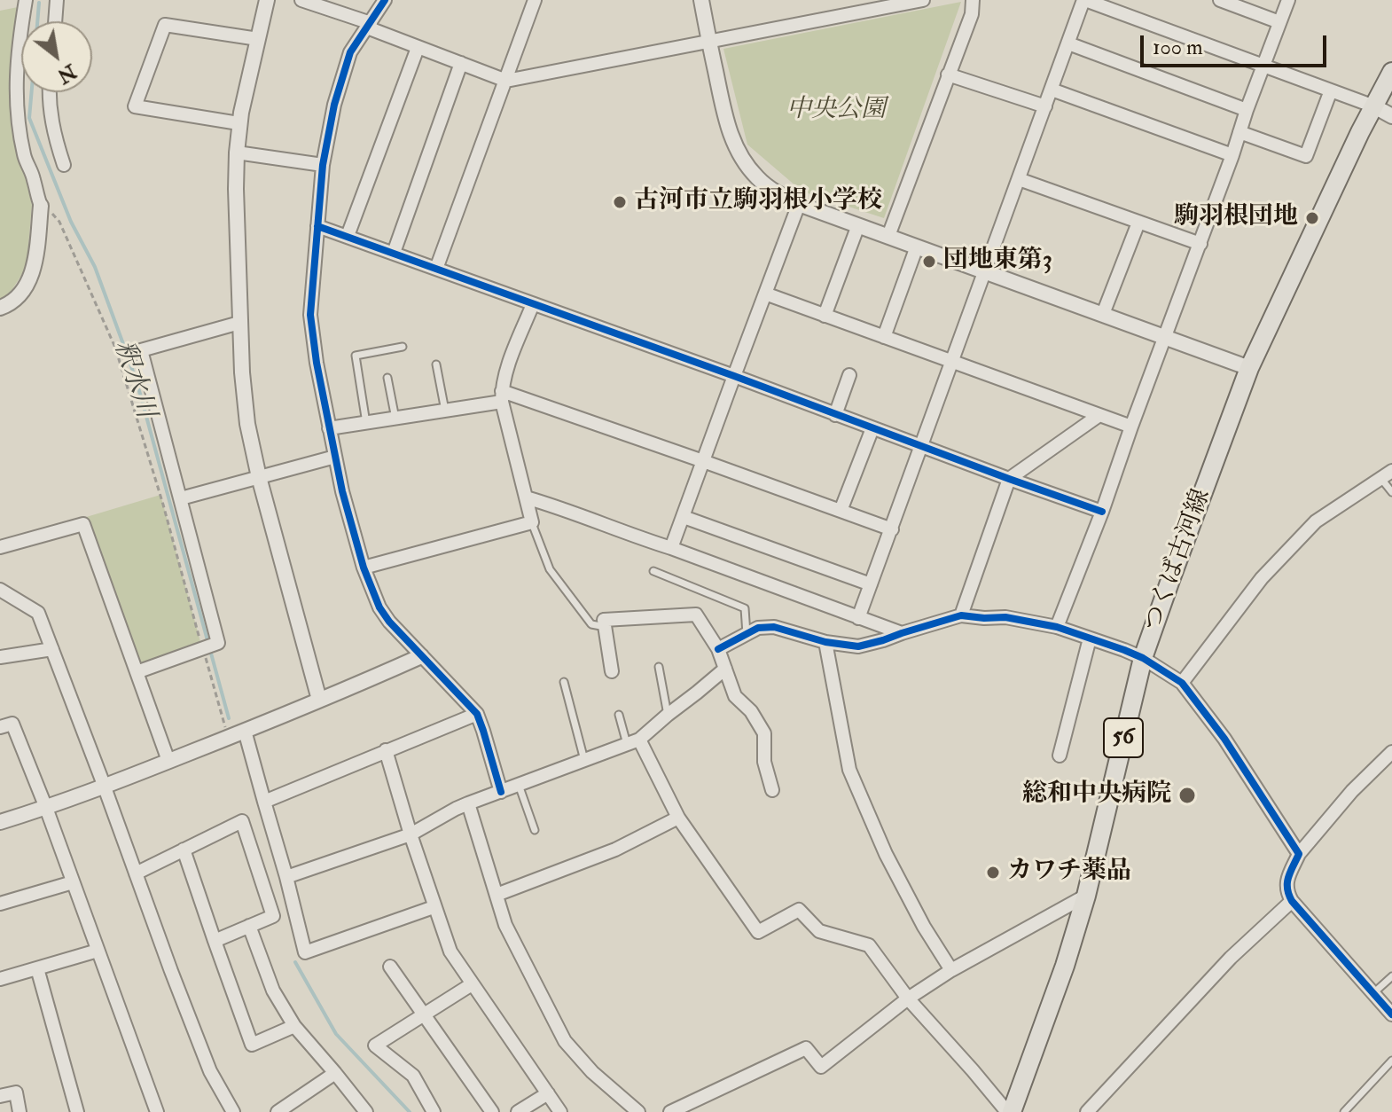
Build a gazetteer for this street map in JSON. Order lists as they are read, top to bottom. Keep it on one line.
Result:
{"streets":{"main road":["つくば古河線","56"]},"water":["釈水川"],"parks":["中央公園"],"places":["古河市立駒羽根小学校","駒羽根団地","団地東第3","総和中央病院","カワチ薬品"],"scale_bar":"100 m","north":"bottom right"}
